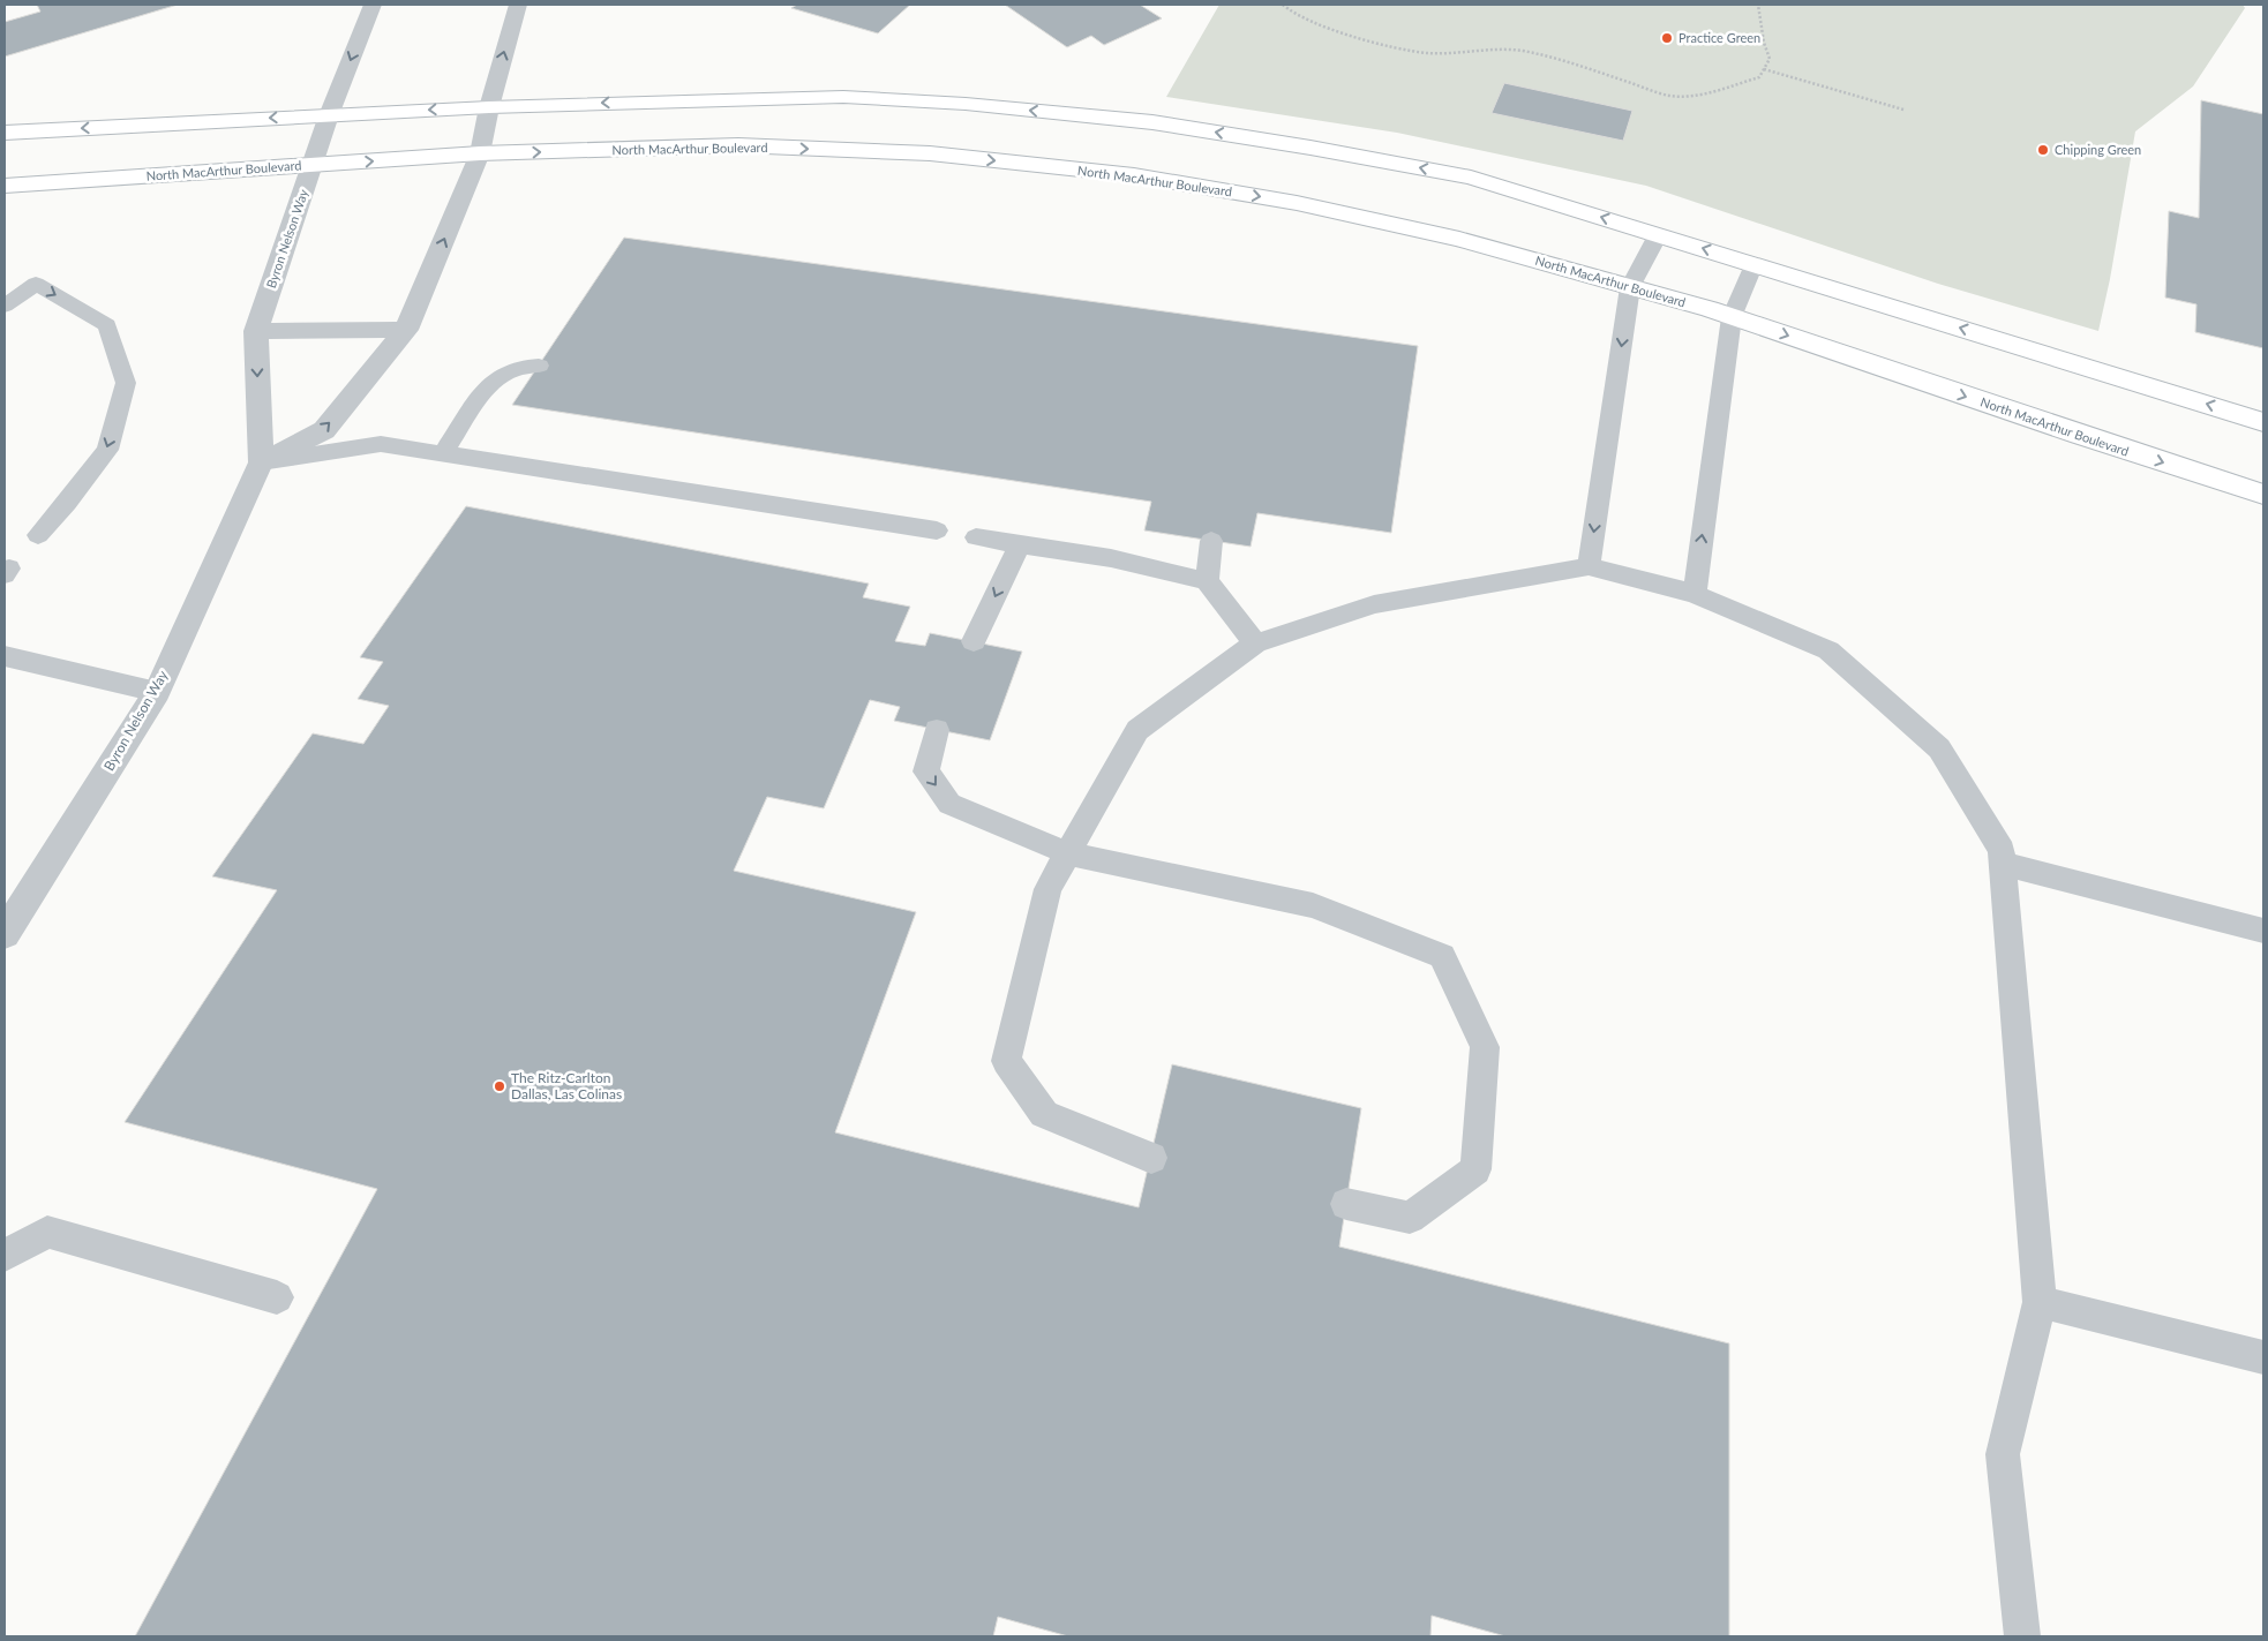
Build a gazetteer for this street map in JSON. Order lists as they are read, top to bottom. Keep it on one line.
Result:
{"streets":{"main road":["North MacArthur Boulevard"],"street":["Byron Nelson Way"]},"crossings":[["North MacArthur Boulevard","Byron Nelson Way"]],"places":["Practice Green","Chipping Green","The Ritz-Carlton Dallas, Las Colinas"]}
